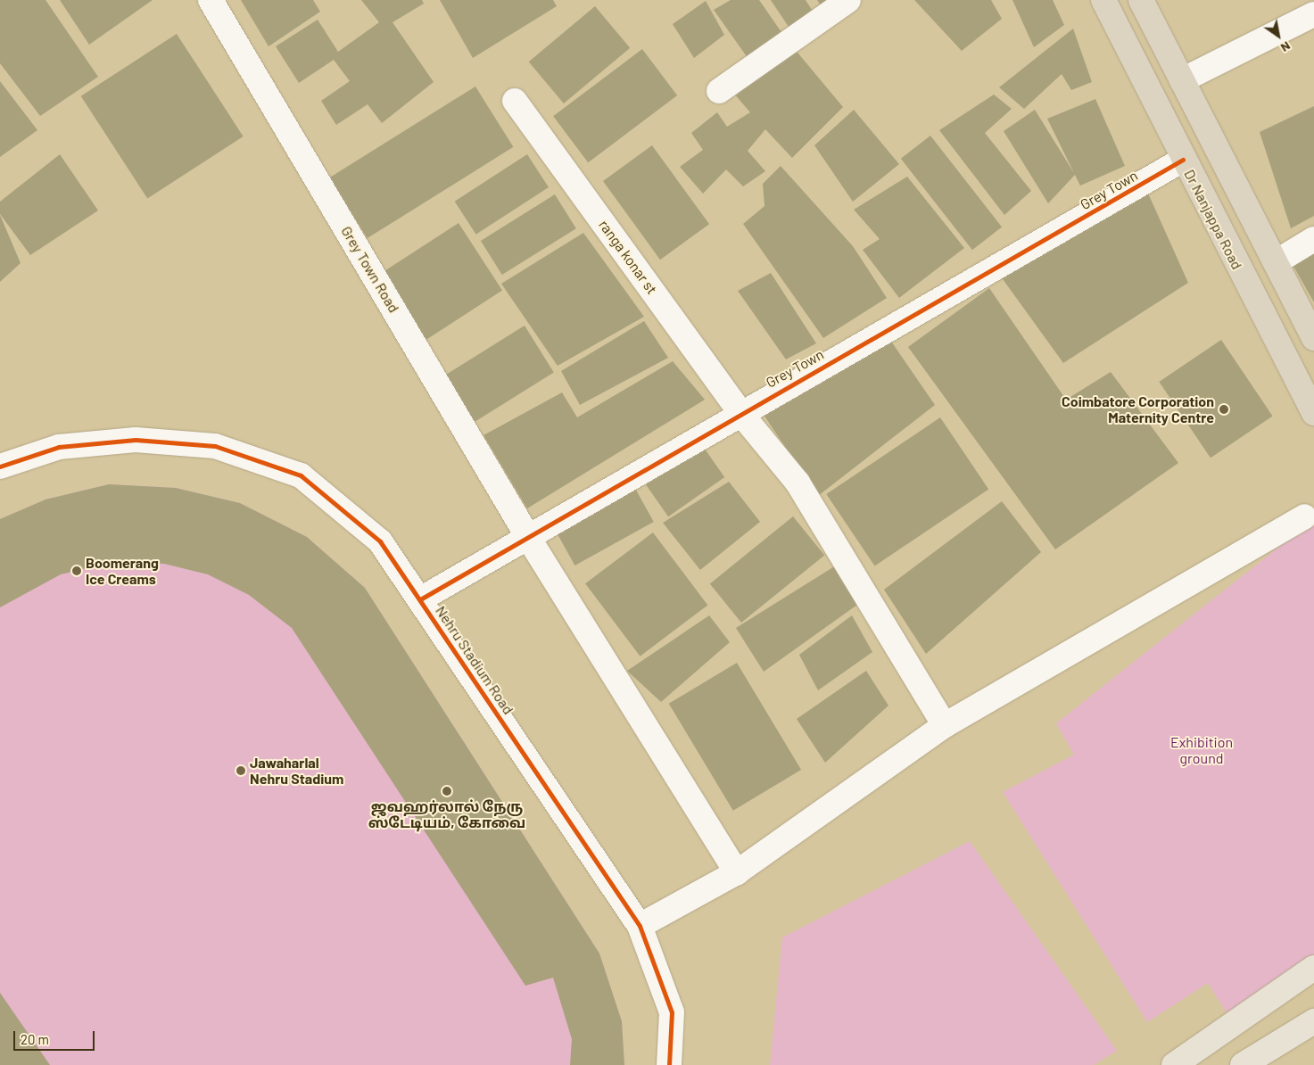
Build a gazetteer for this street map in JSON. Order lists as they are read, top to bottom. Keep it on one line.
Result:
{"streets":{"highway":["Dr Nanjappa Road"],"street":["Grey Town","ranga konar st","Grey Town Road","Nehru Stadium Road"]},"crossings":[["Grey Town","Dr Nanjappa Road"],["Grey Town","ranga konar st"],["Grey Town","Grey Town Road"],["Grey Town","Nehru Stadium Road"]],"parks":["Exhibition ground"],"places":["Coimbatore Corporation Maternity Centre","Boomerang Ice Creams","Jawaharlal Nehru Stadium","ஜவஹர்லால் நேரு ஸ்டேடியம், கோவை"],"scale_bar":"20 m","north":"bottom right"}
